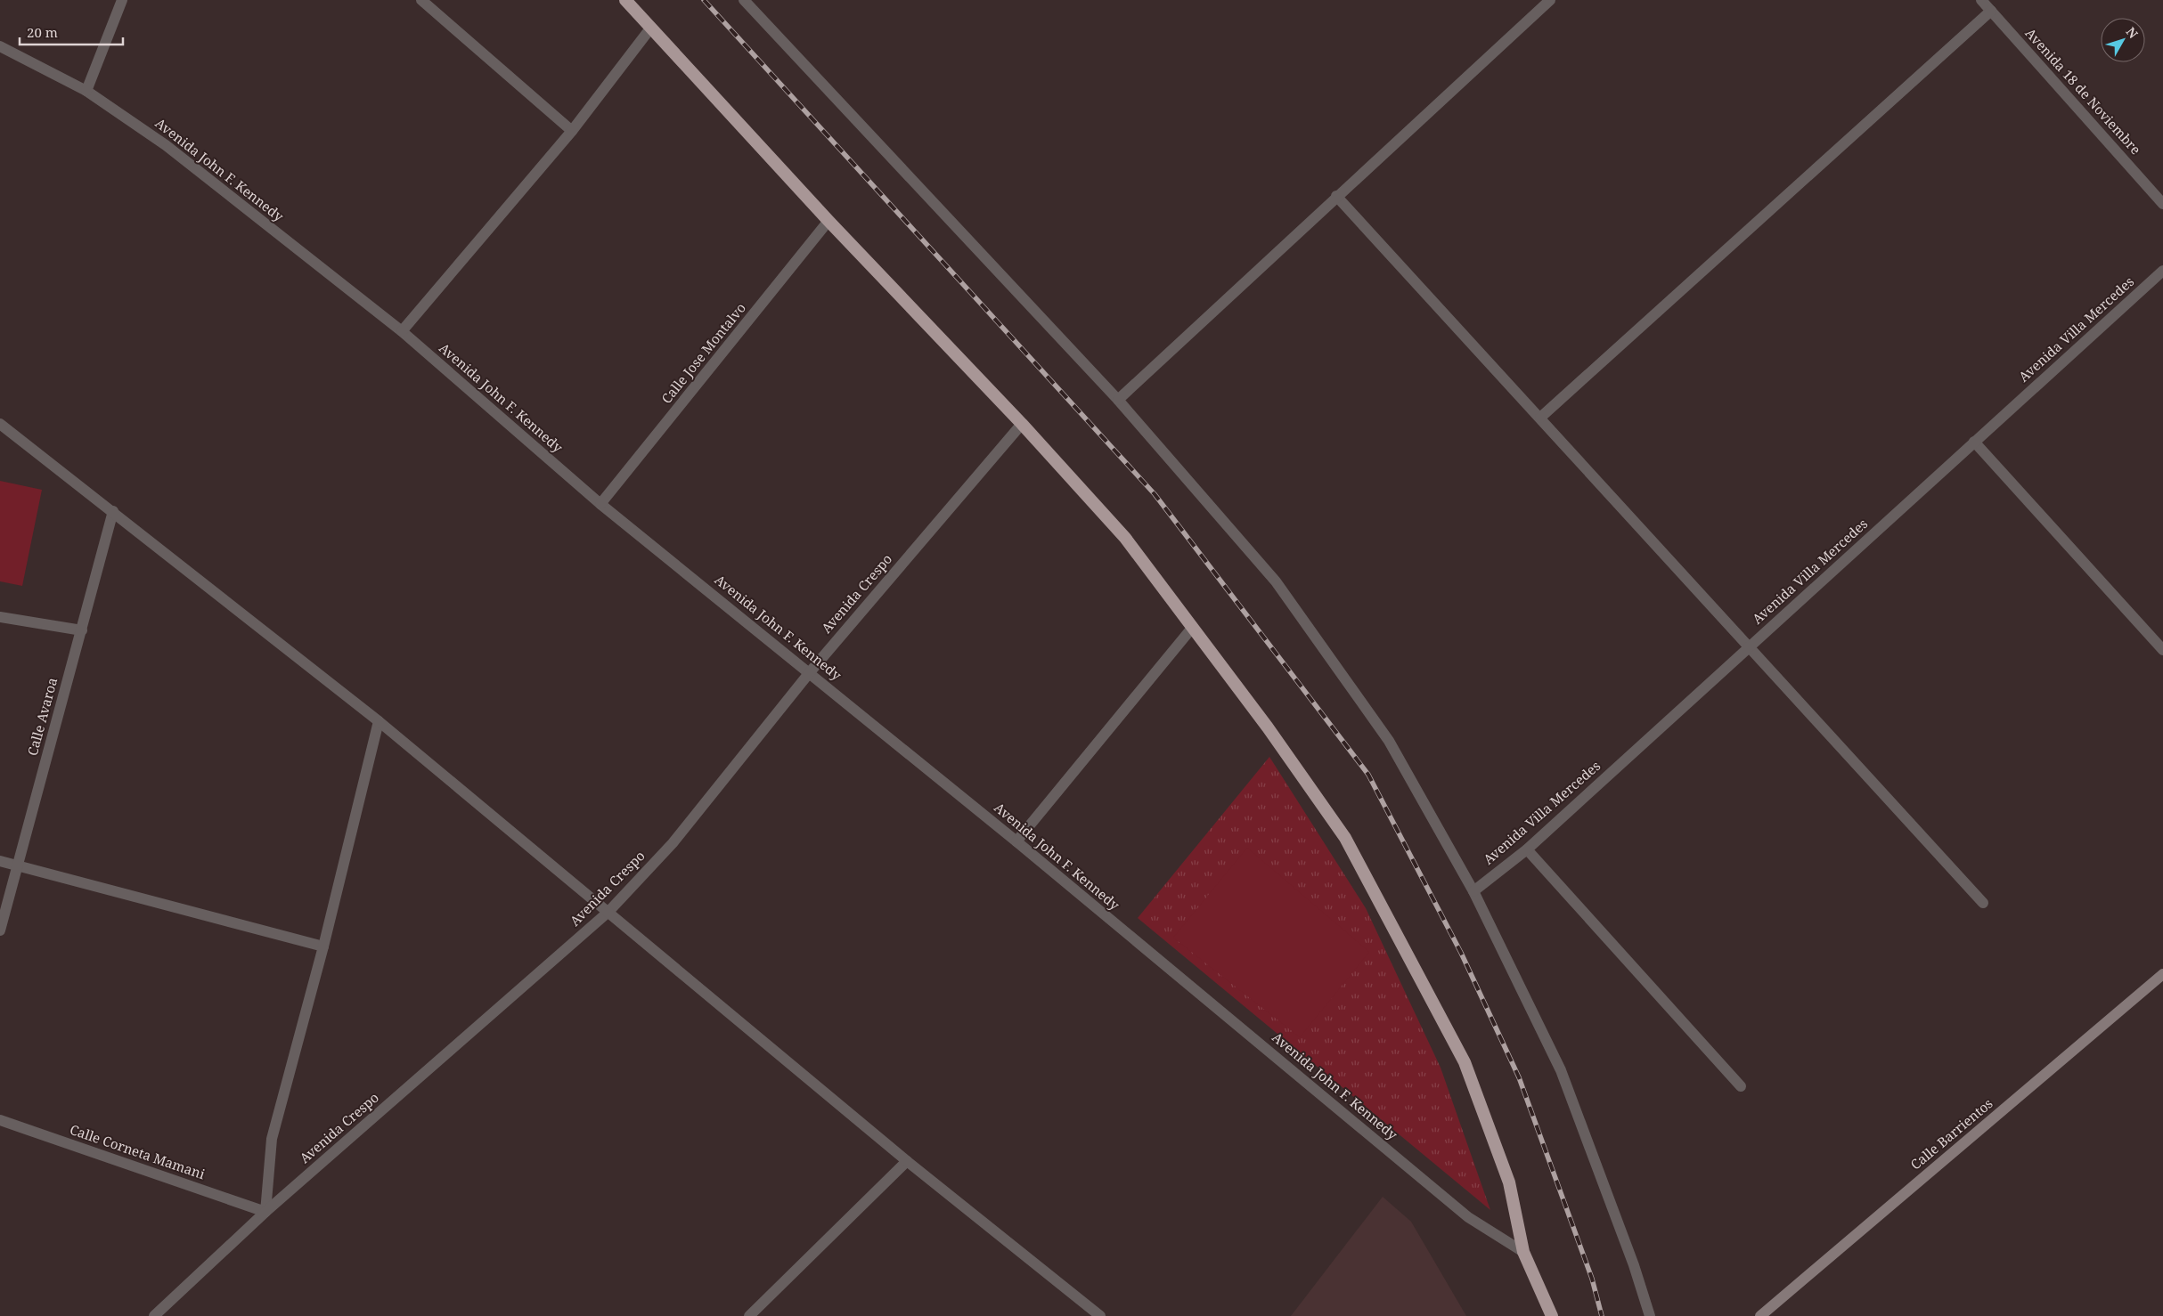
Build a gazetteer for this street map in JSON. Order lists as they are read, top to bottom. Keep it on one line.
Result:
{"streets":{"main road":["Calle Barrientos"],"street":["Avenida 18 de Noviembre","Avenida John F. Kennedy","Avenida Villa Mercedes","Calle Jose Montalvo","Avenida Crespo","Calle Avaroa","Calle Corneta Mamani"]},"crossings":[["Avenida John F. Kennedy","Calle Jose Montalvo"],["Avenida John F. Kennedy","Avenida Crespo"],["Avenida Crespo","Calle Corneta Mamani"]],"scale_bar":"20 m","north":"top right"}
